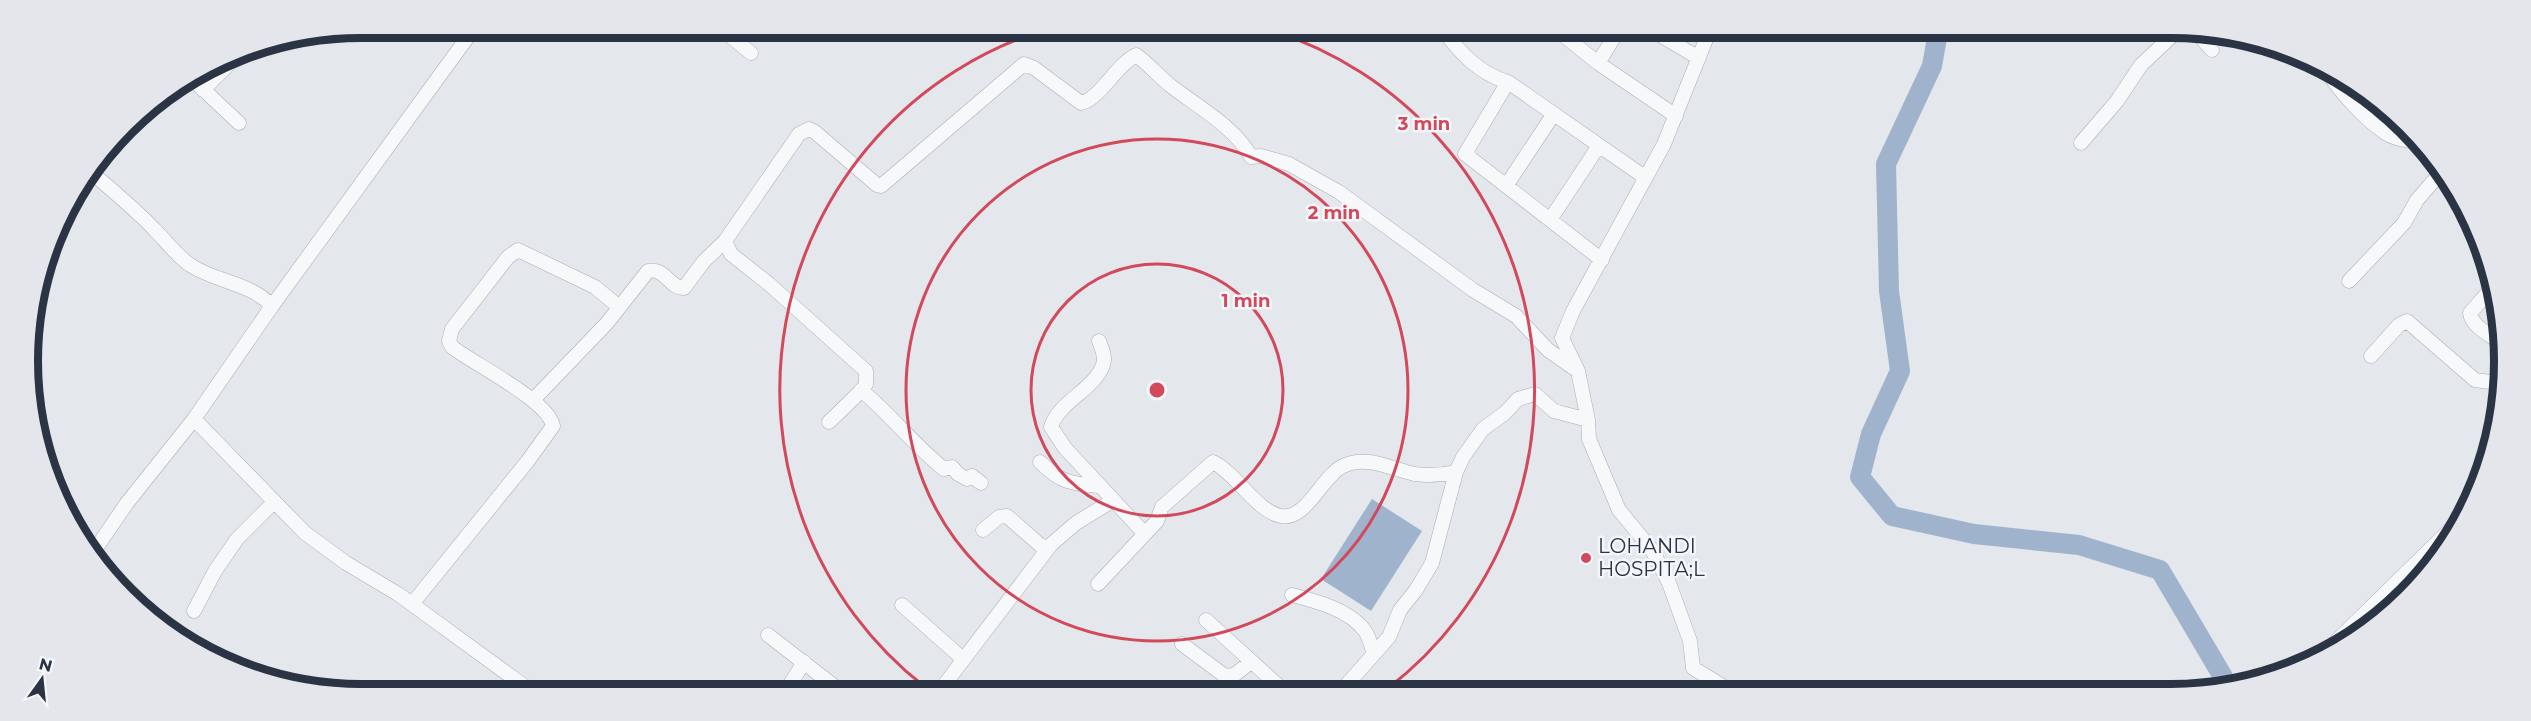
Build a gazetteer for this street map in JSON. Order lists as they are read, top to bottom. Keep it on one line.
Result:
{"places":["LOHANDI HOSPITA;L"],"north":"top","rings":["3 min","2 min","1 min"]}
